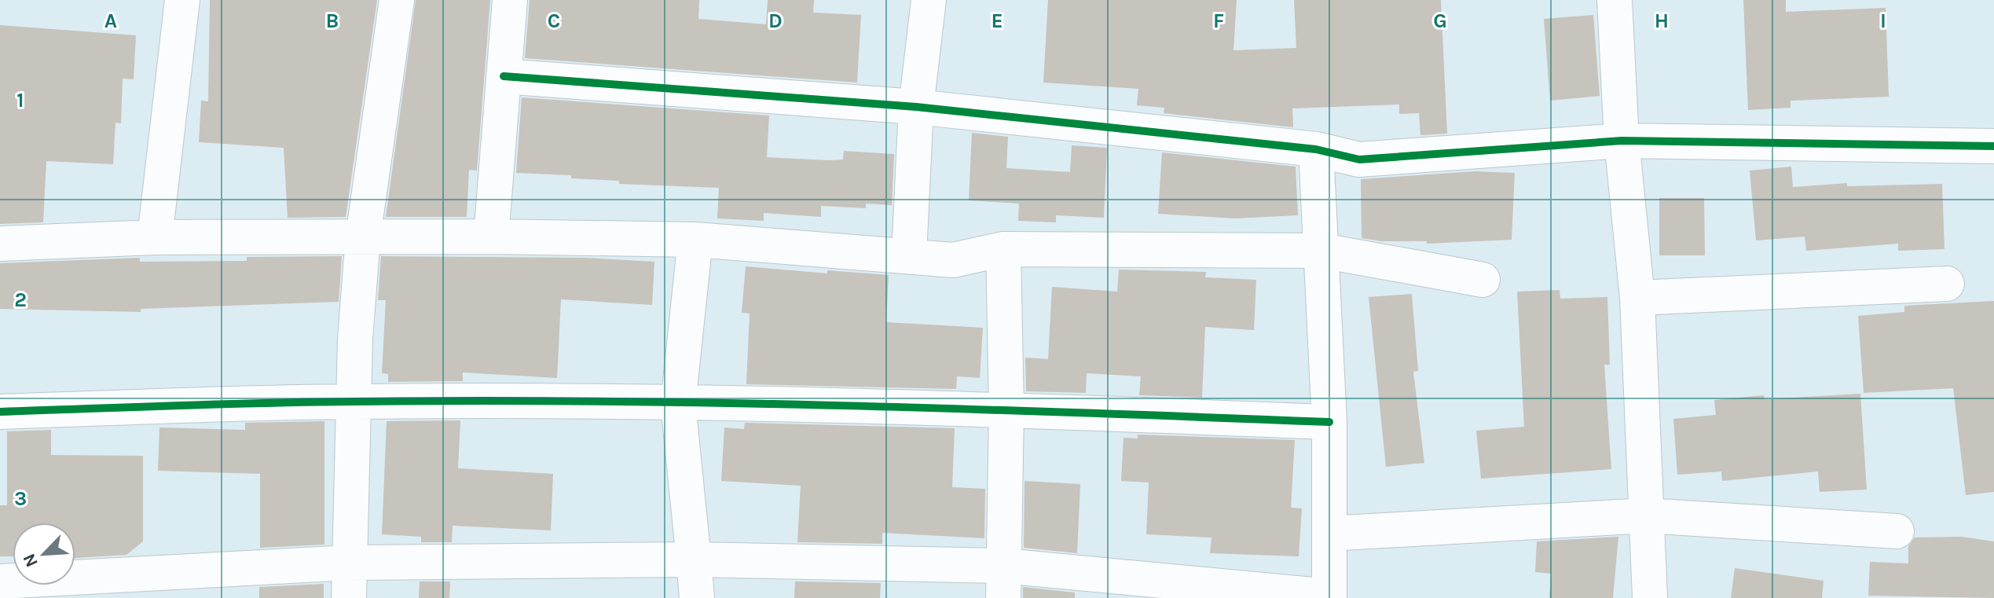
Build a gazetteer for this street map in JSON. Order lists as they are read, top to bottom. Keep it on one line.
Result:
{"north":"bottom left","grid":{"columns":["A","B","C","D","E","F","G","H","I"],"rows":["1","2","3"]}}
